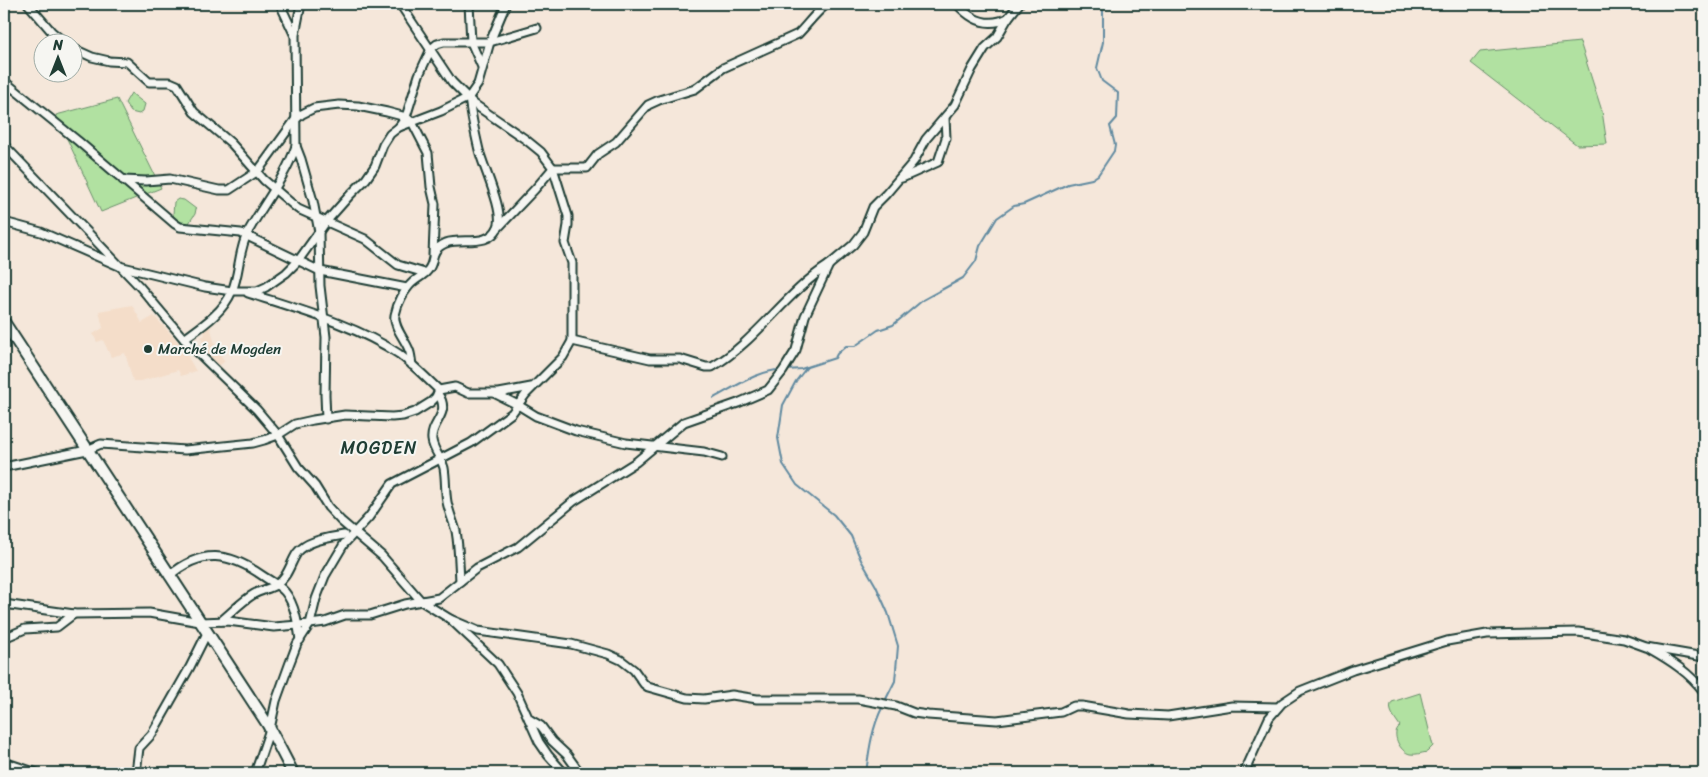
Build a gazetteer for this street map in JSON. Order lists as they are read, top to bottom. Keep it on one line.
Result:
{"districts":["MOGDEN"],"places":["Marché de Mogden"],"north":"top"}
